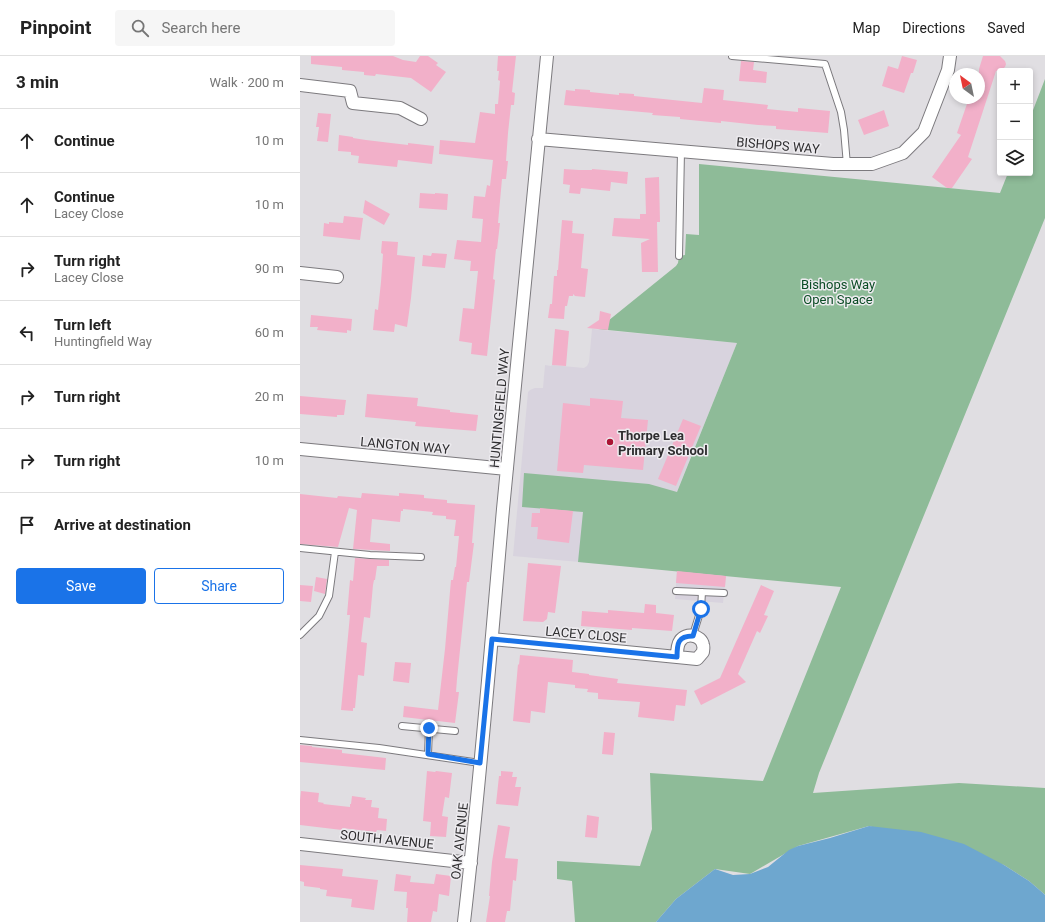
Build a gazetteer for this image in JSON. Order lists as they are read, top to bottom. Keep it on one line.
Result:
{"streets":{"street":["BISHOPS WAY","HUNTINGFIELD WAY","LANGTON WAY","LACEY CLOSE","SOUTH AVENUE","OAK AVENUE"]},"crossings":[["BISHOPS WAY","HUNTINGFIELD WAY"],["HUNTINGFIELD WAY","LANGTON WAY"],["HUNTINGFIELD WAY","LACEY CLOSE"],["HUNTINGFIELD WAY","OAK AVENUE"],["SOUTH AVENUE","OAK AVENUE"]],"parks":["Bishops Way Open Space"],"places":["Thorpe Lea Primary School"],"north":"top left","page":{"header":"Pinpoint","search":"Search here","nav":["Map","Directions","Saved"],"heading":["3 min","Walk · 200 m"],"map_buttons":["+","−"],"list":[["Continue","10 m"],["Continue","Lacey Close","10 m"],["Turn right","Lacey Close","90 m"],["Turn left","Huntingfield Way","60 m"],["Turn right","20 m"],["Turn right","10 m"],"Arrive at destination"],"buttons":["Save","Share"]}}
